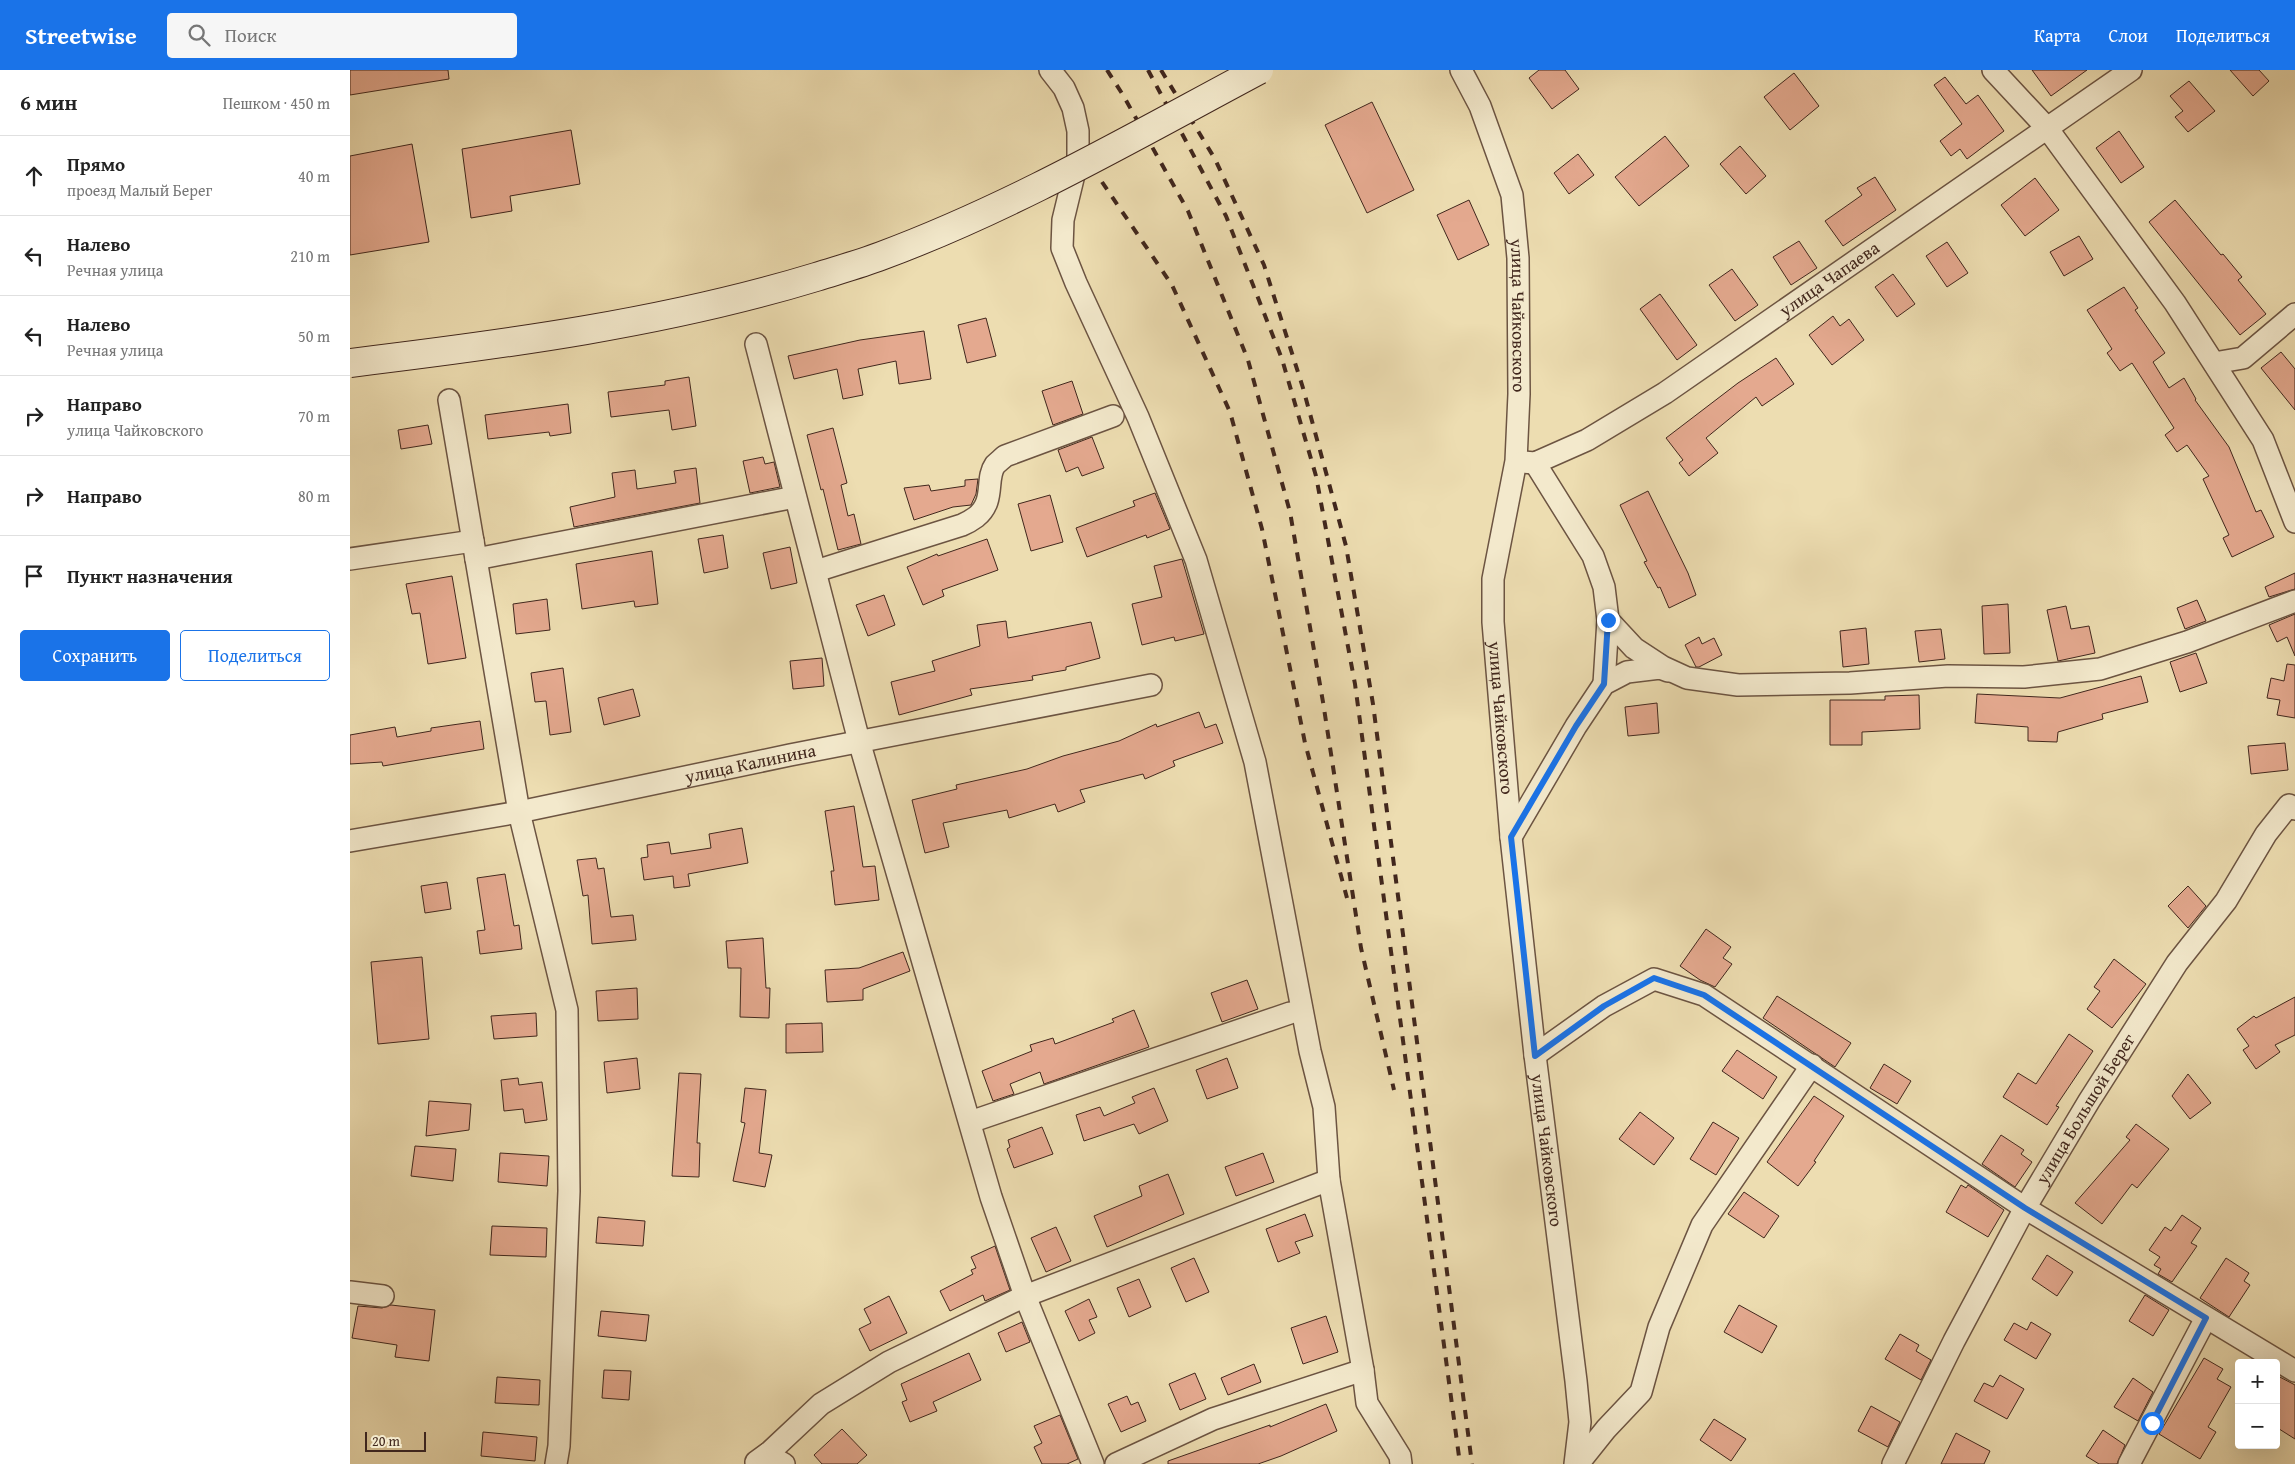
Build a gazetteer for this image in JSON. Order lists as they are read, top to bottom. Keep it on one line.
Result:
{"streets":{"street":["улица Чапаева","улица Чайковского","улица Калинина","улица Большой Берег"]},"crossings":[["улица Чапаева","улица Чайковского"]],"scale_bar":"20 m","page":{"header":"Streetwise","search":"Поиск","nav":["Карта","Слои","Поделиться"],"heading":["6 мин","Пешком · 450 m"],"list":[["Прямо","проезд Малый Берег","40 m"],["Налево","Речная улица","210 m"],["Налево","Речная улица","50 m"],["Направо","улица Чайковского","70 m"],["Направо","80 m"],"Пункт назначения"],"buttons":["Сохранить","Поделиться"],"map_buttons":["+","−"],"scale":"20 m"}}
